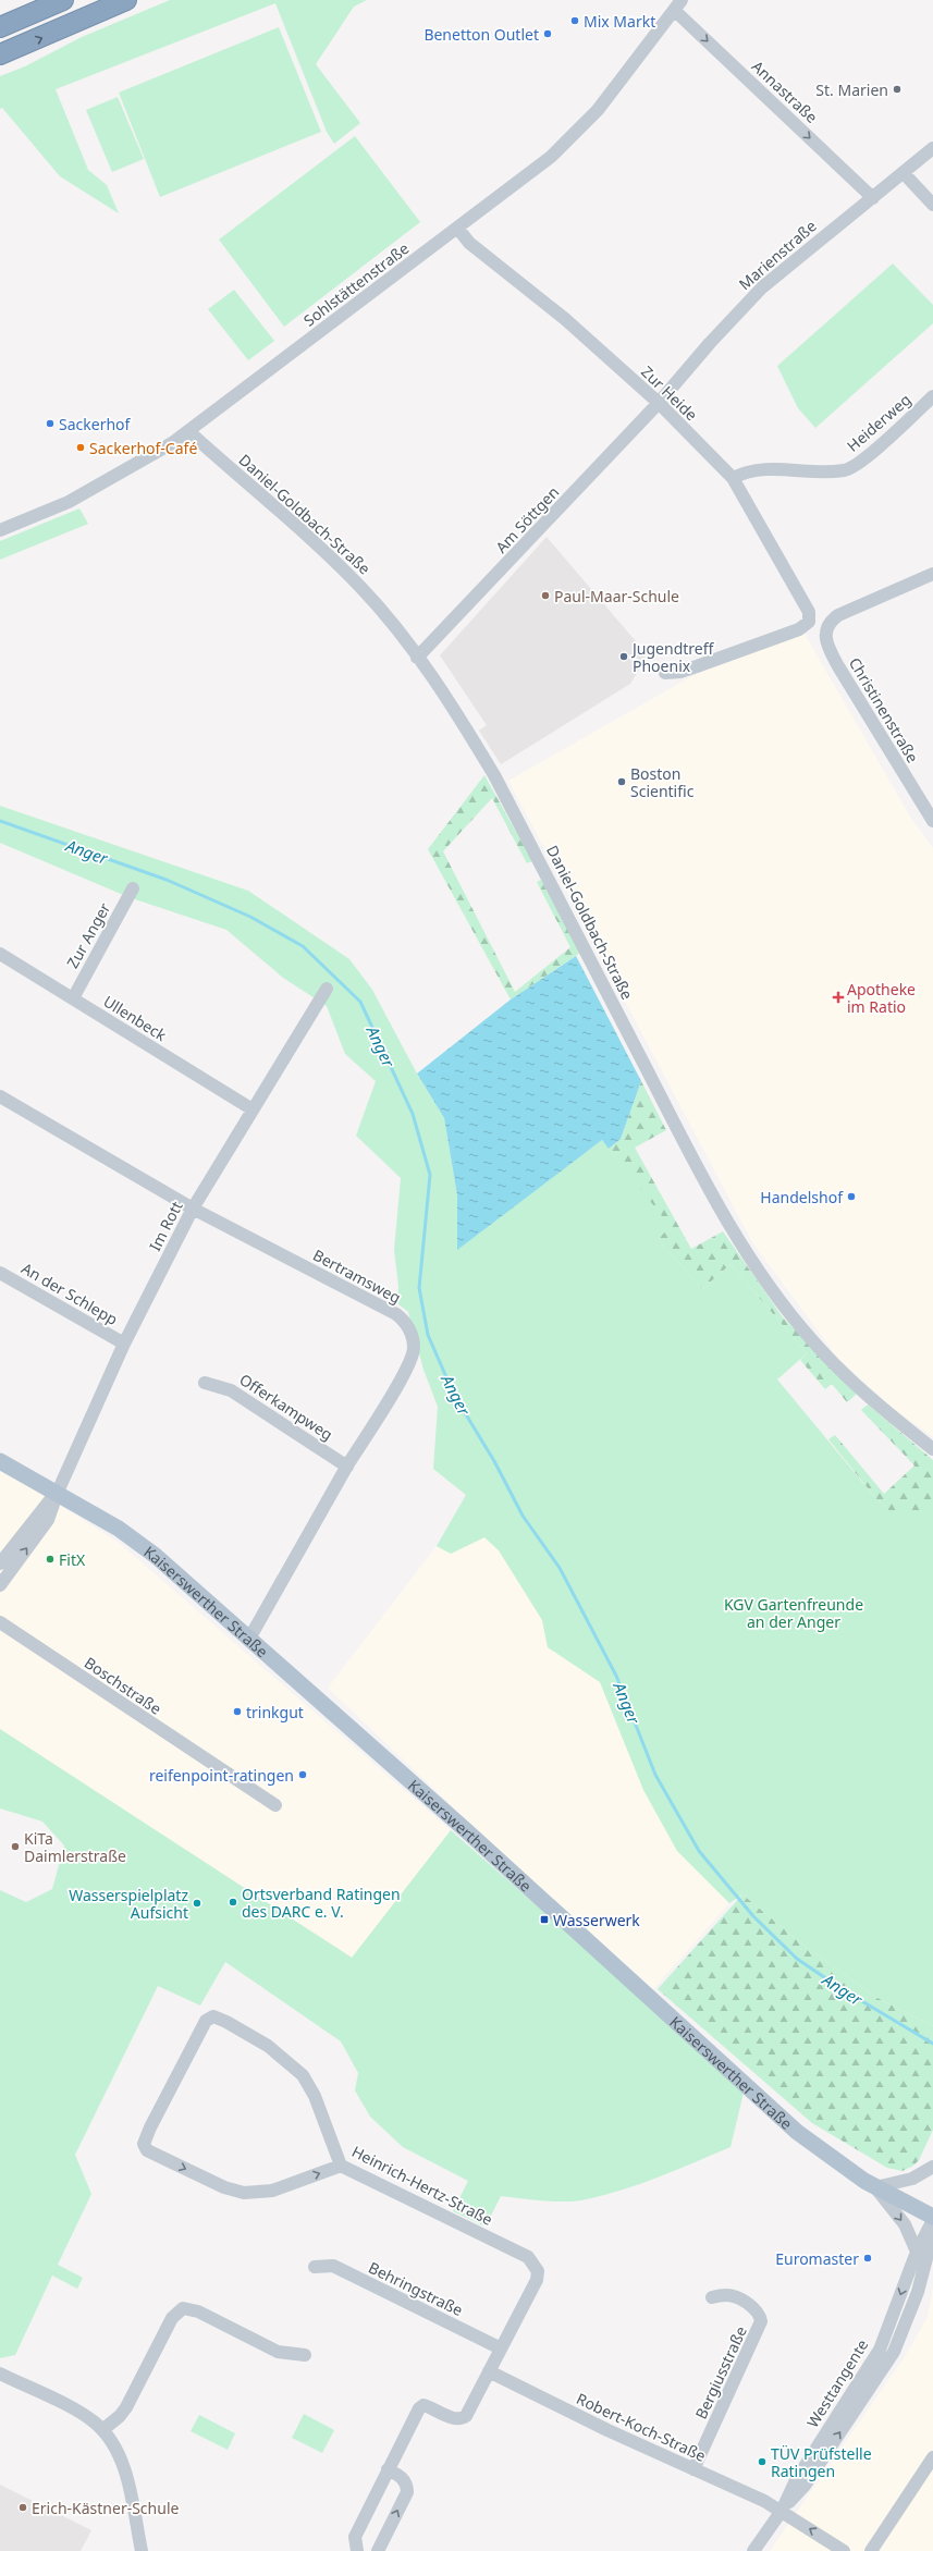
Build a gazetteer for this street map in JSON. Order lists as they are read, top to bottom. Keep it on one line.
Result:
{"streets":{"main road":["Kaiserswerther Straße"],"street":["Annastraße","Marienstraße","Sohlstättenstraße","Zur Heide","Heiderweg","Daniel-Goldbach-Straße","Am Söttgen","Christinenstraße","Zur Anger","Ullenbeck","Im Rott","Bertramsweg","An der Schlepp","Offerkampweg","Boschstraße","Heinrich-Hertz-Straße","Behringstraße","Bergiusstraße","Westtangente","Robert-Koch-Straße"]},"crossings":[["Annastraße","Marienstraße"],["Annastraße","Sohlstättenstraße"],["Marienstraße","Zur Heide"],["Marienstraße","Am Söttgen"],["Sohlstättenstraße","Zur Heide"],["Sohlstättenstraße","Daniel-Goldbach-Straße"],["Zur Heide","Heiderweg"],["Zur Heide","Am Söttgen"],["Daniel-Goldbach-Straße","Am Söttgen"],["Zur Anger","Ullenbeck"],["Ullenbeck","Im Rott"],["Im Rott","Bertramsweg"],["Im Rott","An der Schlepp"],["Im Rott","Kaiserswerther Straße"],["Bertramsweg","Offerkampweg"],["Bertramsweg","Kaiserswerther Straße"],["Kaiserswerther Straße","Westtangente"],["Heinrich-Hertz-Straße","Behringstraße"],["Heinrich-Hertz-Straße","Robert-Koch-Straße"],["Bergiusstraße","Robert-Koch-Straße"],["Westtangente","Robert-Koch-Straße"]],"one_way":["Annastraße"],"water":["Anger"],"parks":["KGV Gartenfreunde an der Anger"],"places":{"other":["Mix Markt","Benetton Outlet","St. Marien","Sackerhof","Sackerhof-Café","Paul-Maar-Schule","Jugendtreff Phoenix","Boston Scientific","Handelshof","FitX","trinkgut","reifenpoint-ratingen","KiTa Daimlerstraße","Ortsverband Ratingen des DARC e. V.","Wasserspielplatz Aufsicht","Euromaster","TÜV Prüfstelle Ratingen","Erich-Kästner-Schule"],"health":["Apotheke im Ratio"],"transit":["Wasserwerk"]}}
